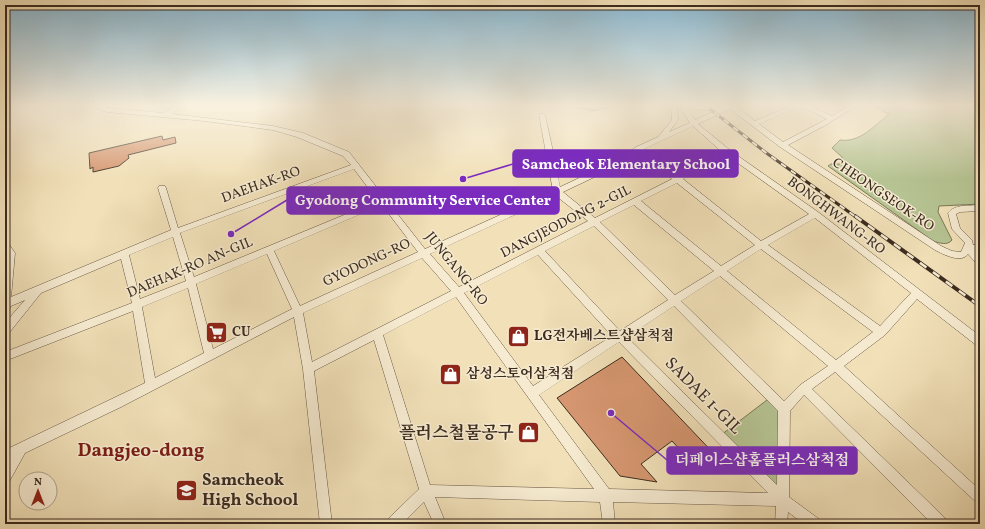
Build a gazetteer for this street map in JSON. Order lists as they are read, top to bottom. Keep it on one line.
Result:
{"streets":{"street":["DAEHAK-RO","CHEONGSEOK-RO","BONGHWANG-RO","DANGJEODONG 2-GIL","GYODONG-RO","DAEHAK-RO AN-GIL","JUNGANG-RO","SADAE 1-GIL"]},"crossings":[["DAEHAK-RO","JUNGANG-RO"],["BONGHWANG-RO","DANGJEODONG 2-GIL"],["DANGJEODONG 2-GIL","JUNGANG-RO"],["DANGJEODONG 2-GIL","SADAE 1-GIL"],["GYODONG-RO","JUNGANG-RO"],["DAEHAK-RO AN-GIL","JUNGANG-RO"]],"districts":["Dangjeo-dong"],"places":{"other":["Samcheok Elementary School","Gyodong Community Service Center","더페이스샵홈플러스삼척점"],"supermarket":["CU"],"shop":["LG전자베스트샵삼척점","삼성스토어삼척점","플러스철물공구"],"school or university":["Samcheok High School"]},"north":"top"}
